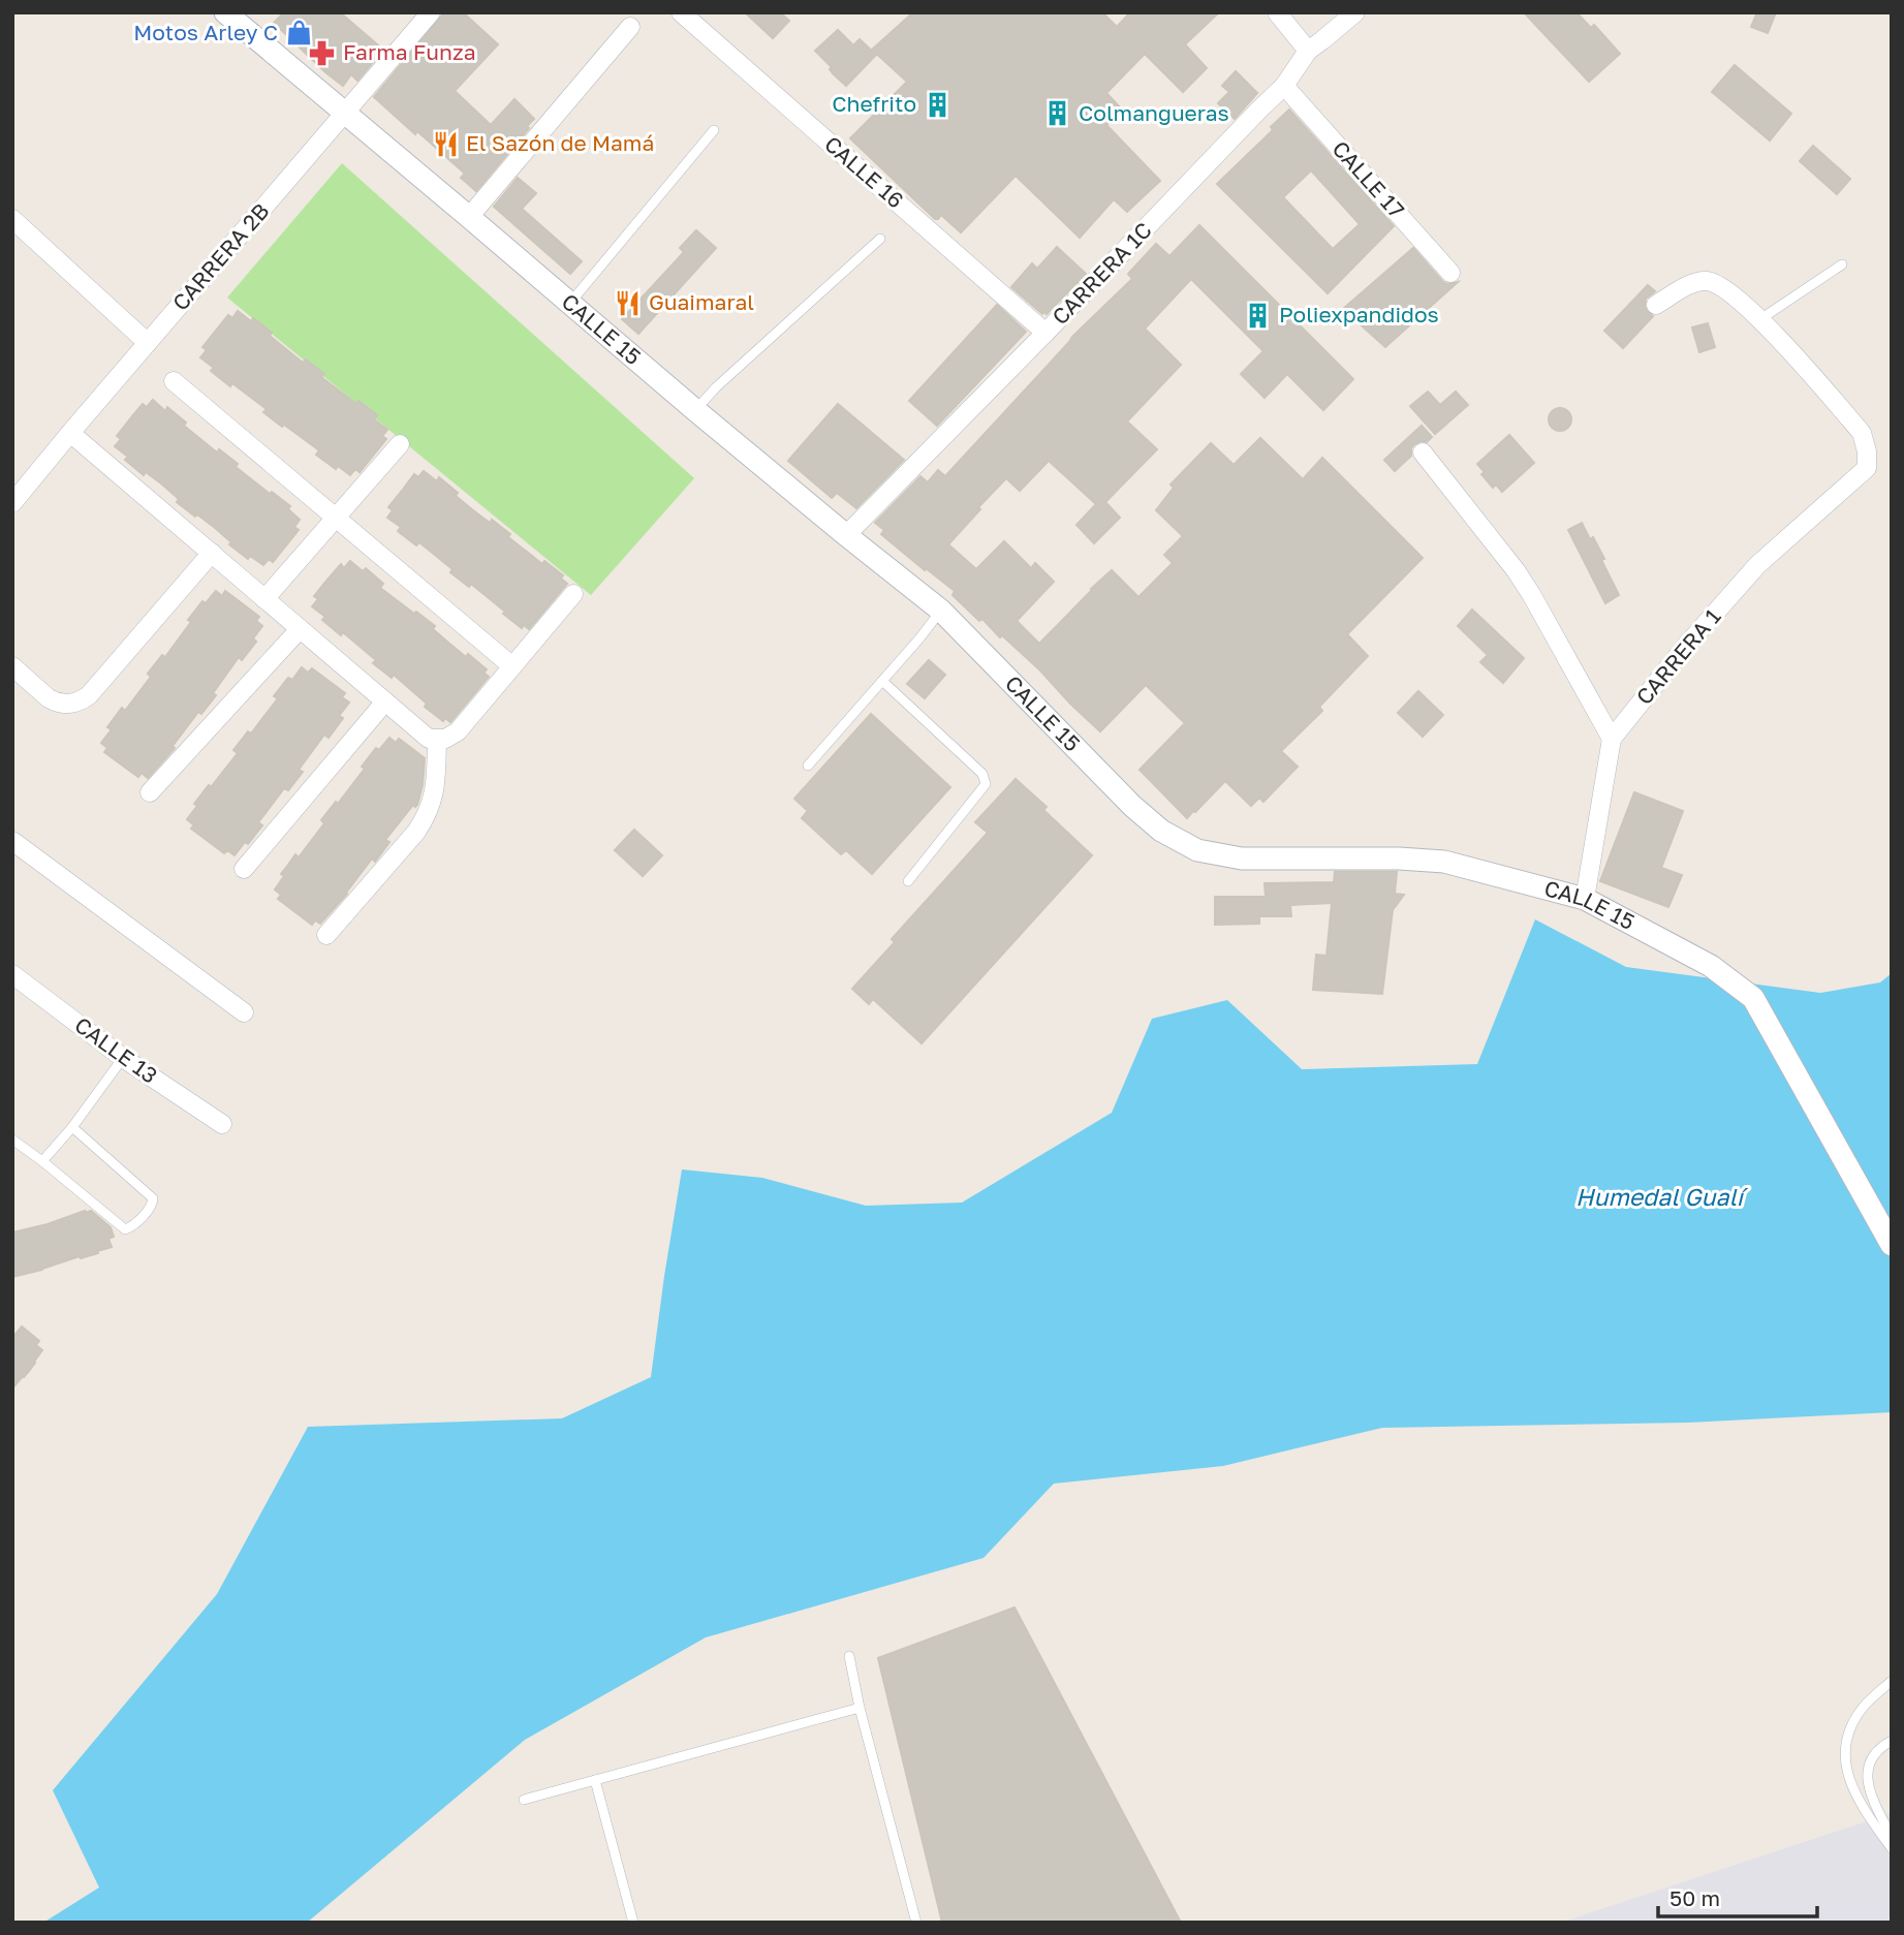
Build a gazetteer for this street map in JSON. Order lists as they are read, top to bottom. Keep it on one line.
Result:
{"streets":{"street":["CALLE 16","CALLE 17","CARRERA 2B","CARRERA 1C","CALLE 15","CARRERA 1","CALLE 13"]},"crossings":[["CALLE 16","CARRERA 1C"],["CALLE 17","CARRERA 1C"],["CARRERA 2B","CALLE 15"],["CARRERA 1C","CALLE 15"],["CALLE 15","CARRERA 1"]],"water":["Humedal Gualí"],"places":{"shop":["Motos Arley C"],"pharmacy":["Farma Funza"],"building":["Chefrito","Colmangueras","Poliexpandidos"],"restaurant":["El Sazón de Mamá","Guaimaral"]},"scale_bar":"50 m"}
